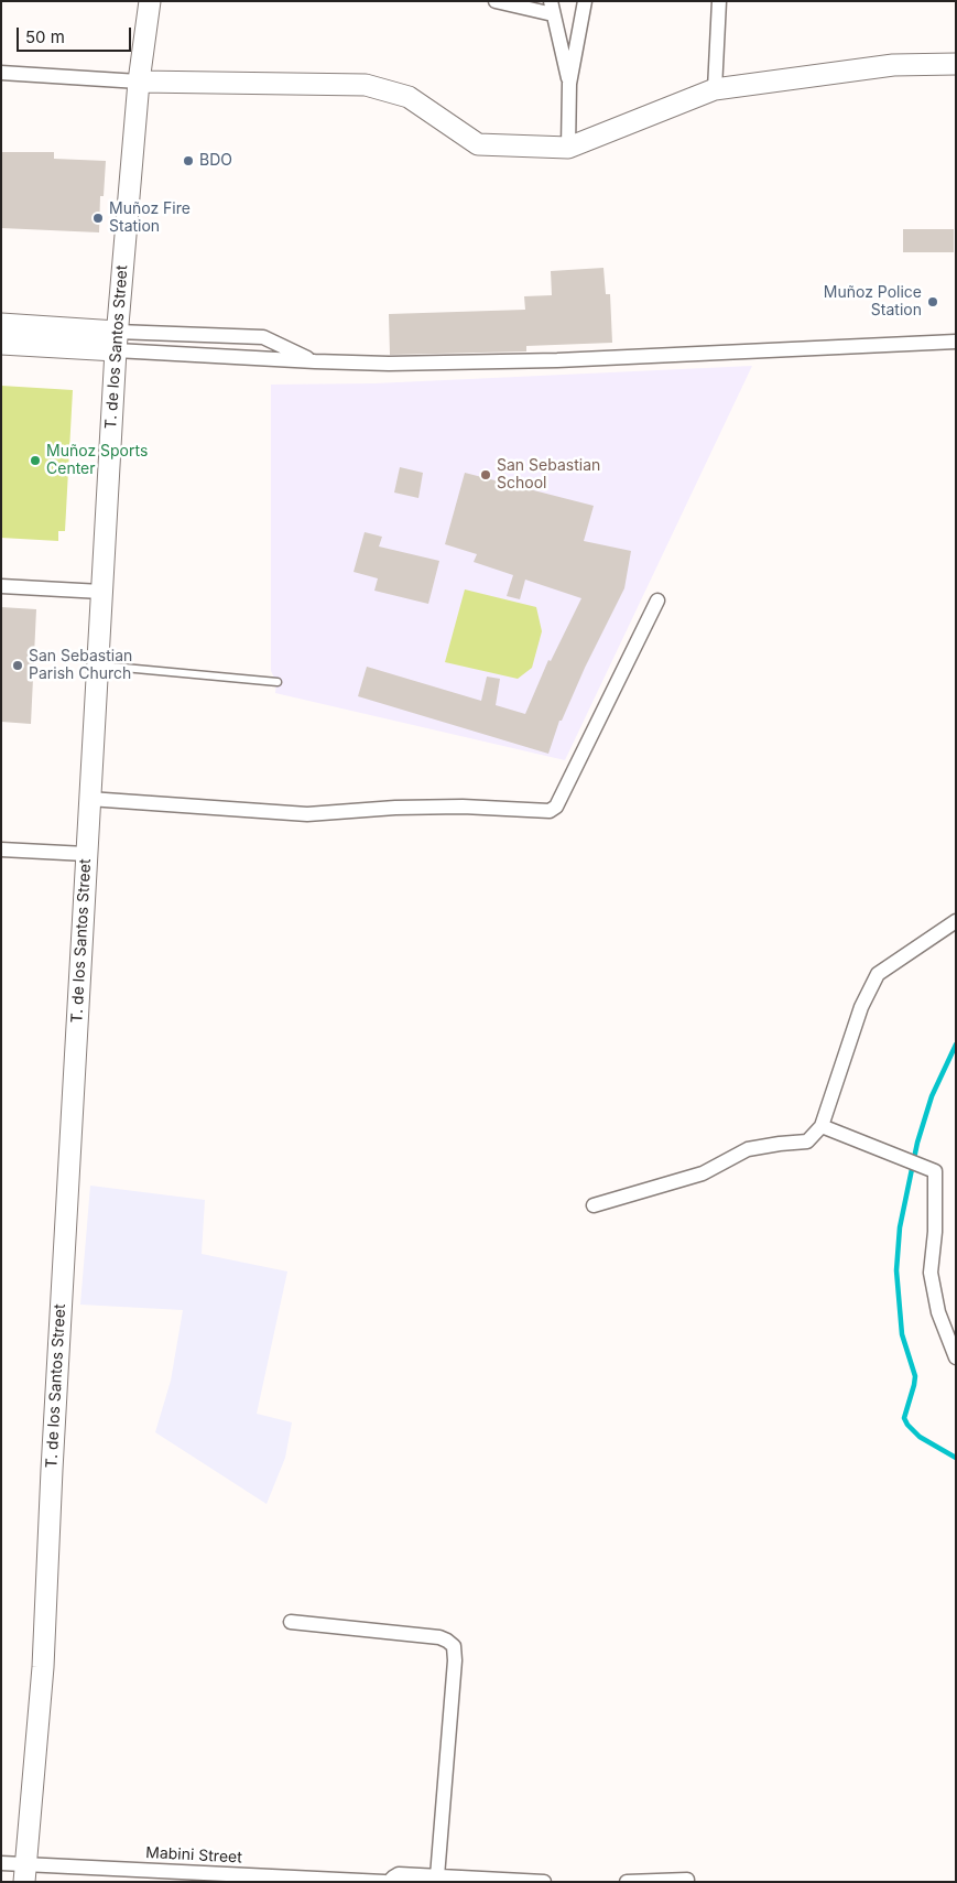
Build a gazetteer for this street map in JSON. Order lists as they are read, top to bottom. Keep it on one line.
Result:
{"streets":{"main road":["T. de los Santos Street"],"street":["Mabini Street"]},"crossings":[["T. de los Santos Street","Mabini Street"]],"places":["BDO","Muñoz Fire Station","Muñoz Police Station","Muñoz Sports Center","San Sebastian School","San Sebastian Parish Church"],"scale_bar":"50 m"}
